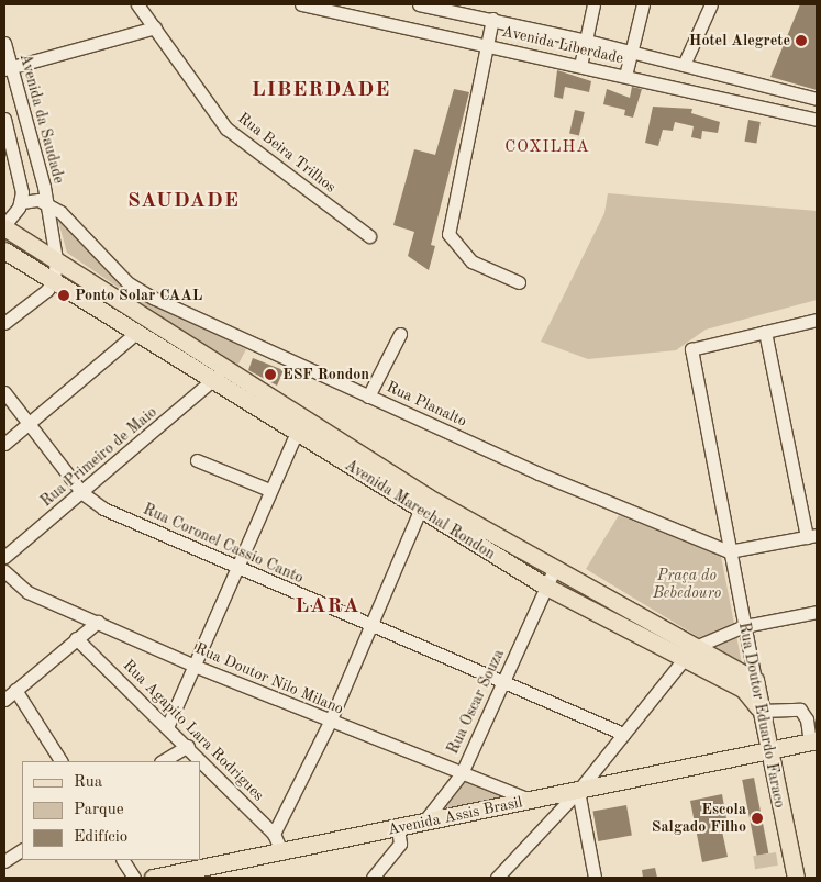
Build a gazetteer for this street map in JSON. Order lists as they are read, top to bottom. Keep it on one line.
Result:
{"streets":{"main road":["Avenida Marechal Rondon","Rua Doutor Eduardo Faraco","Avenida Assis Brasil"],"street":["Avenida Liberdade","Avenida da Saudade","Rua Beira Trilhos","Rua Planalto","Rua Primeiro de Maio","Rua Coronel Cassio Canto","Rua Doutor Nilo Milano","Rua Oscar Souza","Rua Agapito Lara Rodrigues"]},"crossings":[["Avenida da Saudade","Rua Planalto"],["Rua Planalto","Rua Doutor Eduardo Faraco"],["Rua Primeiro de Maio","Avenida Marechal Rondon"],["Rua Primeiro de Maio","Rua Coronel Cassio Canto"],["Avenida Marechal Rondon","Rua Oscar Souza"],["Avenida Marechal Rondon","Rua Doutor Eduardo Faraco"],["Rua Coronel Cassio Canto","Rua Oscar Souza"],["Rua Doutor Nilo Milano","Rua Oscar Souza"],["Rua Doutor Nilo Milano","Avenida Assis Brasil"],["Rua Oscar Souza","Avenida Assis Brasil"],["Rua Doutor Eduardo Faraco","Avenida Assis Brasil"],["Rua Agapito Lara Rodrigues","Avenida Assis Brasil"]],"districts":["LIBERDADE","COXILHA","SAUDADE","LARA"],"parks":["Praça do Bebedouro"],"places":["Hotel Alegrete","Ponto Solar CAAL","ESF Rondon","Escola Salgado Filho"],"legend":["Rua","Parque","Edifício"]}
